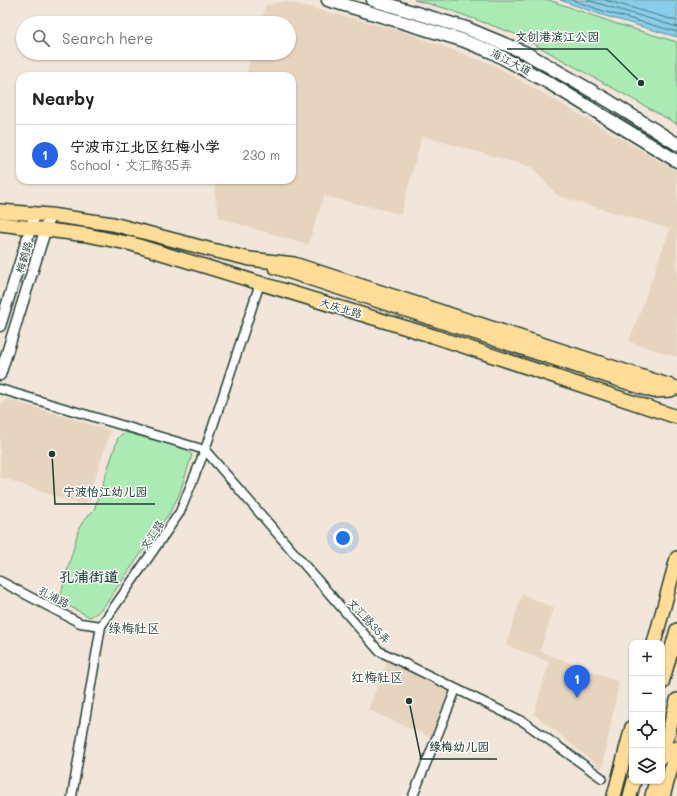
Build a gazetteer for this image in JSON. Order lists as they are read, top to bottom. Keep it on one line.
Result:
{"streets":{"main road":["海江大道","大庆北路"],"street":["梅鹤路","文汇路","孔浦路","文汇路35弄"]},"crossings":[["梅鹤路","大庆北路"],["大庆北路","文汇路"],["文汇路","孔浦路"],["文汇路","文汇路35弄"]],"districts":["孔浦街道","绿梅社区","红梅社区"],"places":["文创港滨江公园","宁波怡江幼儿园","绿梅幼儿园"],"page":{"search":"Search here","heading":"Nearby","list":[{"mark":"1","name":"宁波市江北区红梅小学","note":"School · 文汇路35弄","value":"230 m"}],"map_buttons":["+","−"],"pins":"1"}}
